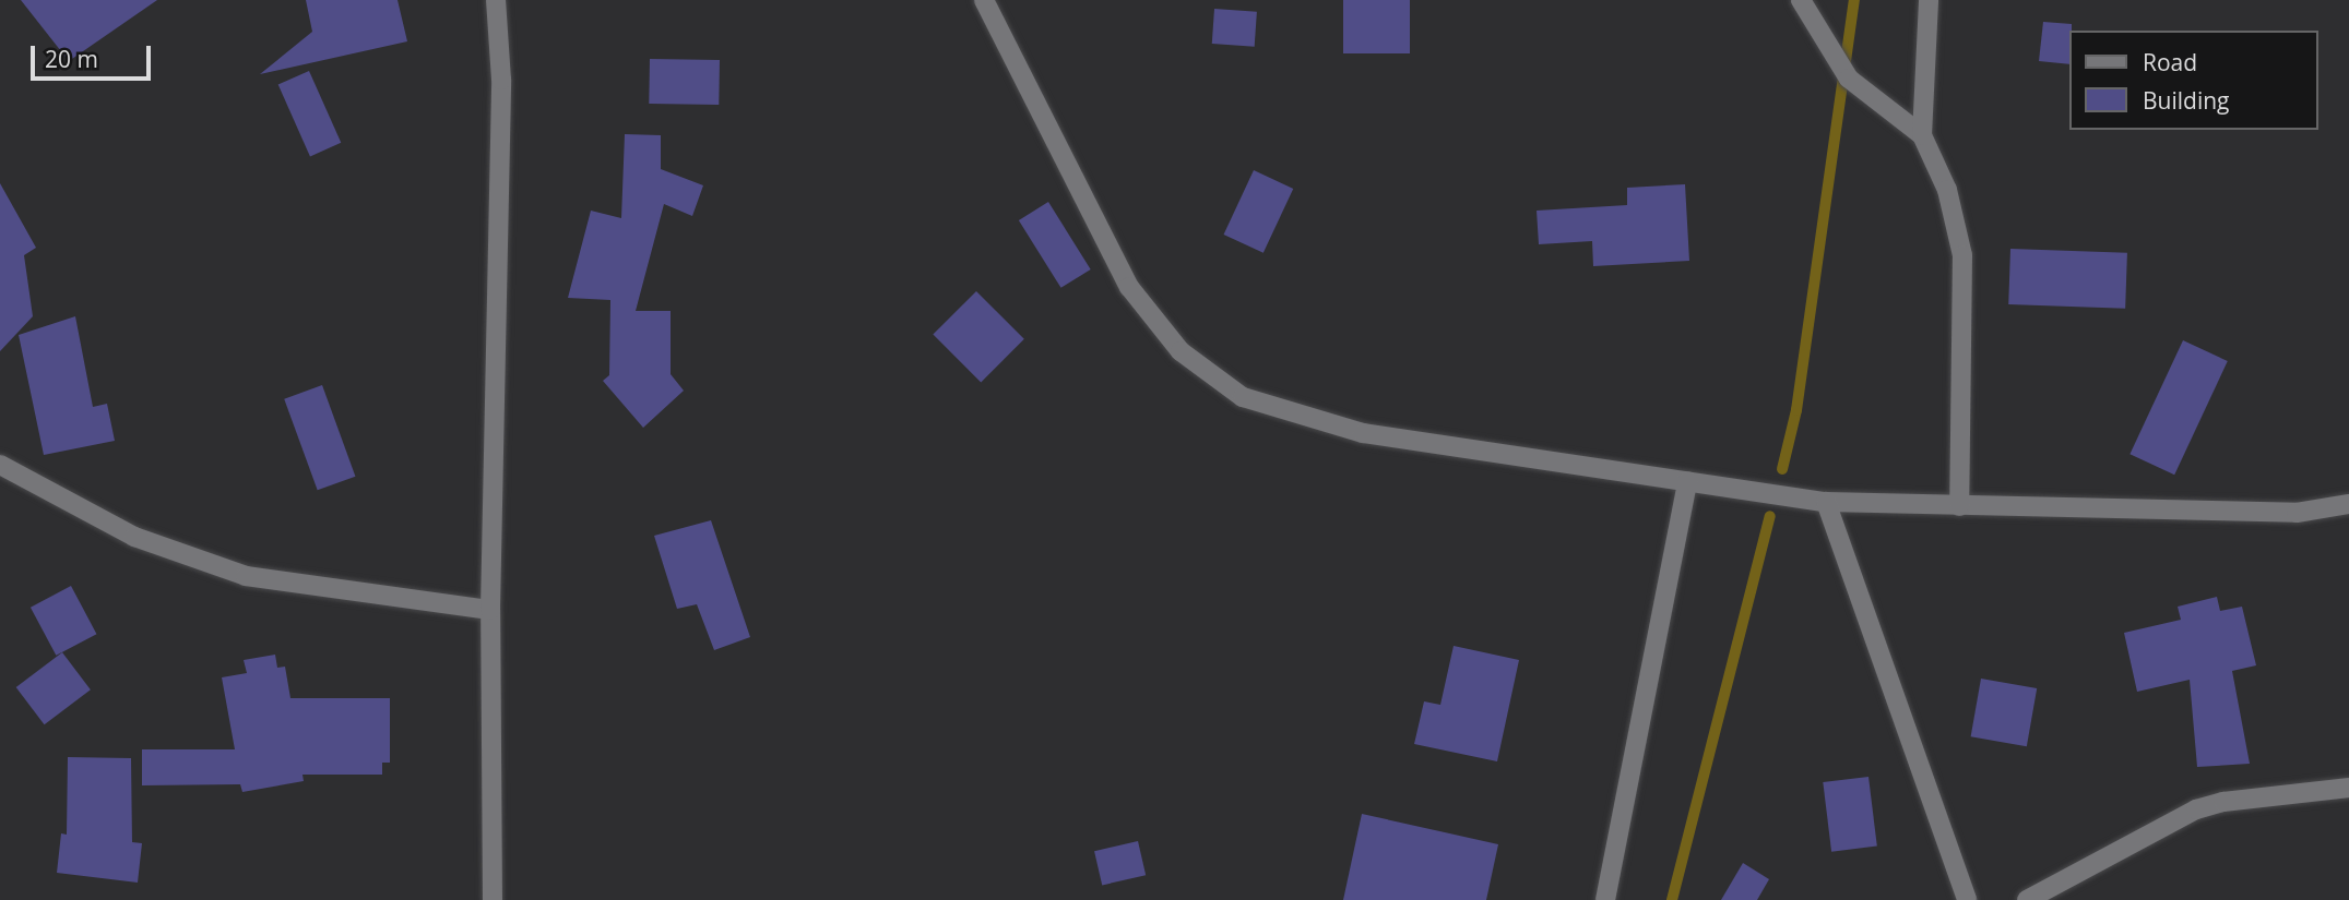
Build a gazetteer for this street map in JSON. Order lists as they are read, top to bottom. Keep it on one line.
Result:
{"legend":["Road","Building"],"scale_bar":"20 m"}
